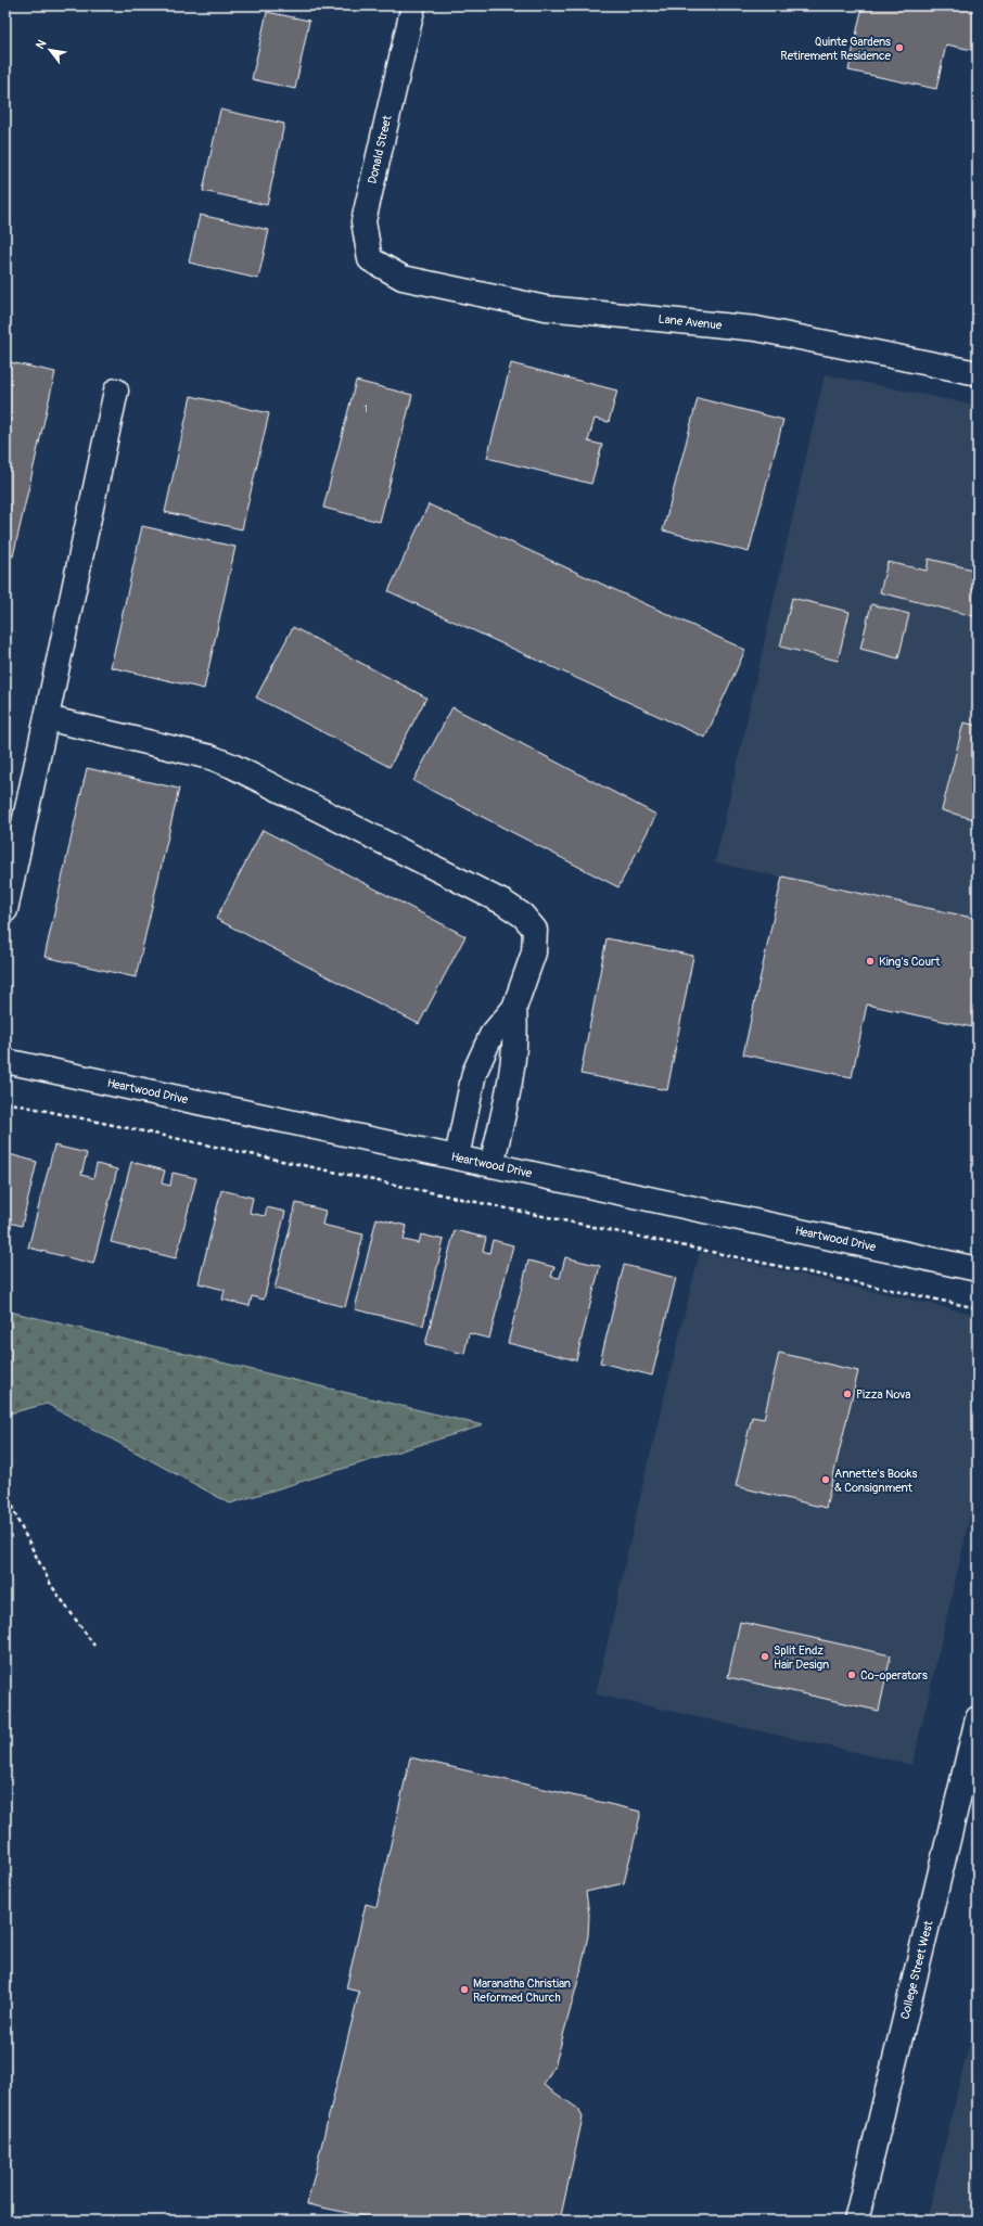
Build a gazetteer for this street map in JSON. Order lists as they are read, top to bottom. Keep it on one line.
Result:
{"streets":{"street":["Donald Street","Lane Avenue","Heartwood Drive","College Street West"]},"crossings":[["Donald Street","Lane Avenue"]],"places":["Quinte Gardens Retirement Residence","King's Court","Pizza Nova","Annette's Books & Consignment","Split Endz Hair Design","Co-operators","Maranatha Christian Reformed Church"],"house_numbers":["1"],"north":"top left"}
